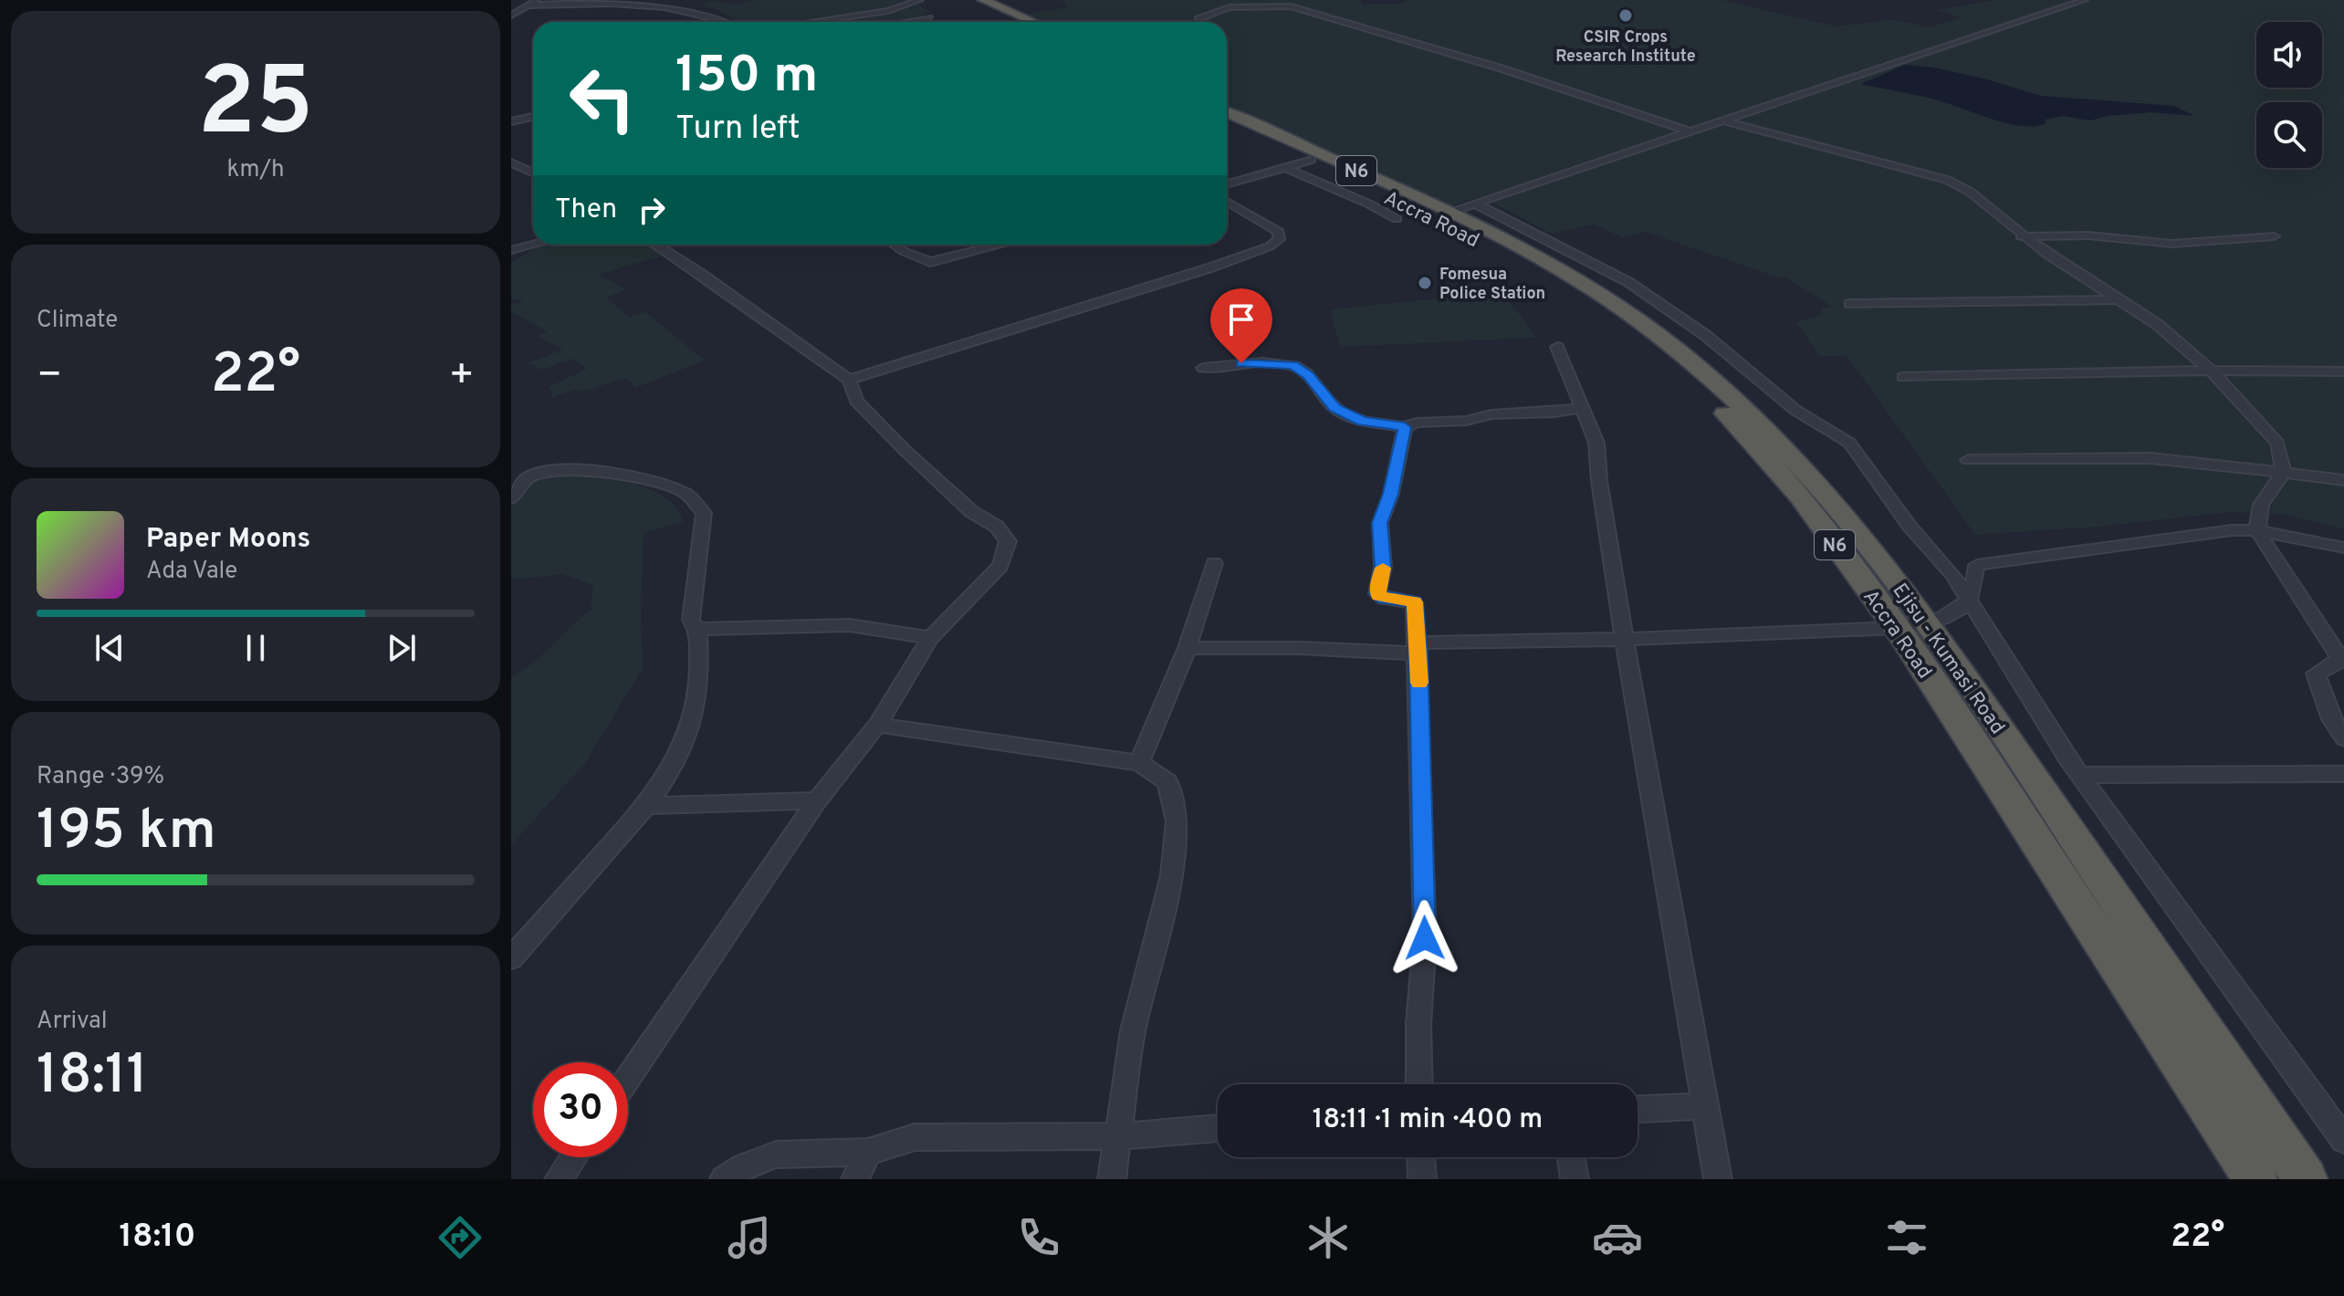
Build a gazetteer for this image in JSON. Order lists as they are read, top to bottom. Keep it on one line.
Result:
{"streets":{"highway":["N6","Accra Road","Ejisu - Kumasi Road"]},"crossings":[["Accra Road","Ejisu - Kumasi Road"]],"places":["CSIR Crops Research Institute","Fomesua Police Station"],"page":{"tile":[["25","km/h"],"Climate",["Range · 39%","195 km"],["Arrival","18:11"]],"turn":["150 m","Turn left"],"then":"Then","heat":["−","22°","+"],"song":["Paper Moons","Ada Vale"],"limit":"30","trip":"18:11 · 1 min · 400 m","tabs":["18:10","22°"]}}
